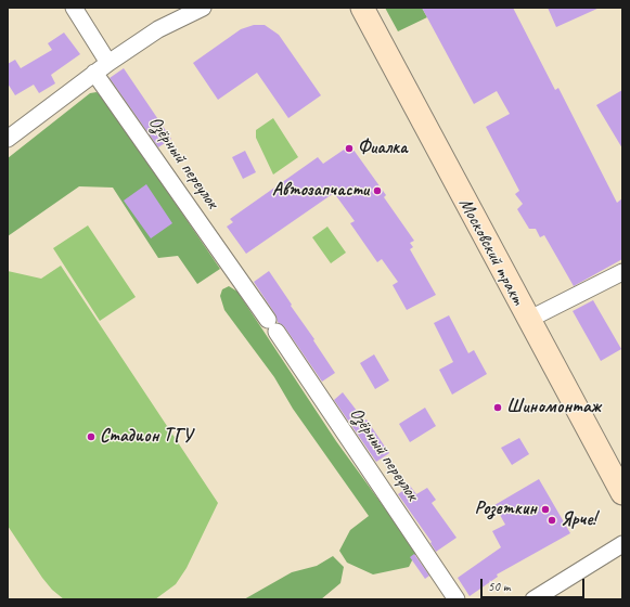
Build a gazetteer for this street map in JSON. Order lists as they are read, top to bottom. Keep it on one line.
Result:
{"streets":{"main road":["Московский тракт"],"street":["Озёрный переулок"]},"places":["Фиалка","Автозапчасти","Шиномонтаж","Стадион ТГУ","Розеткин","Ярче!"],"scale_bar":"50 m"}
